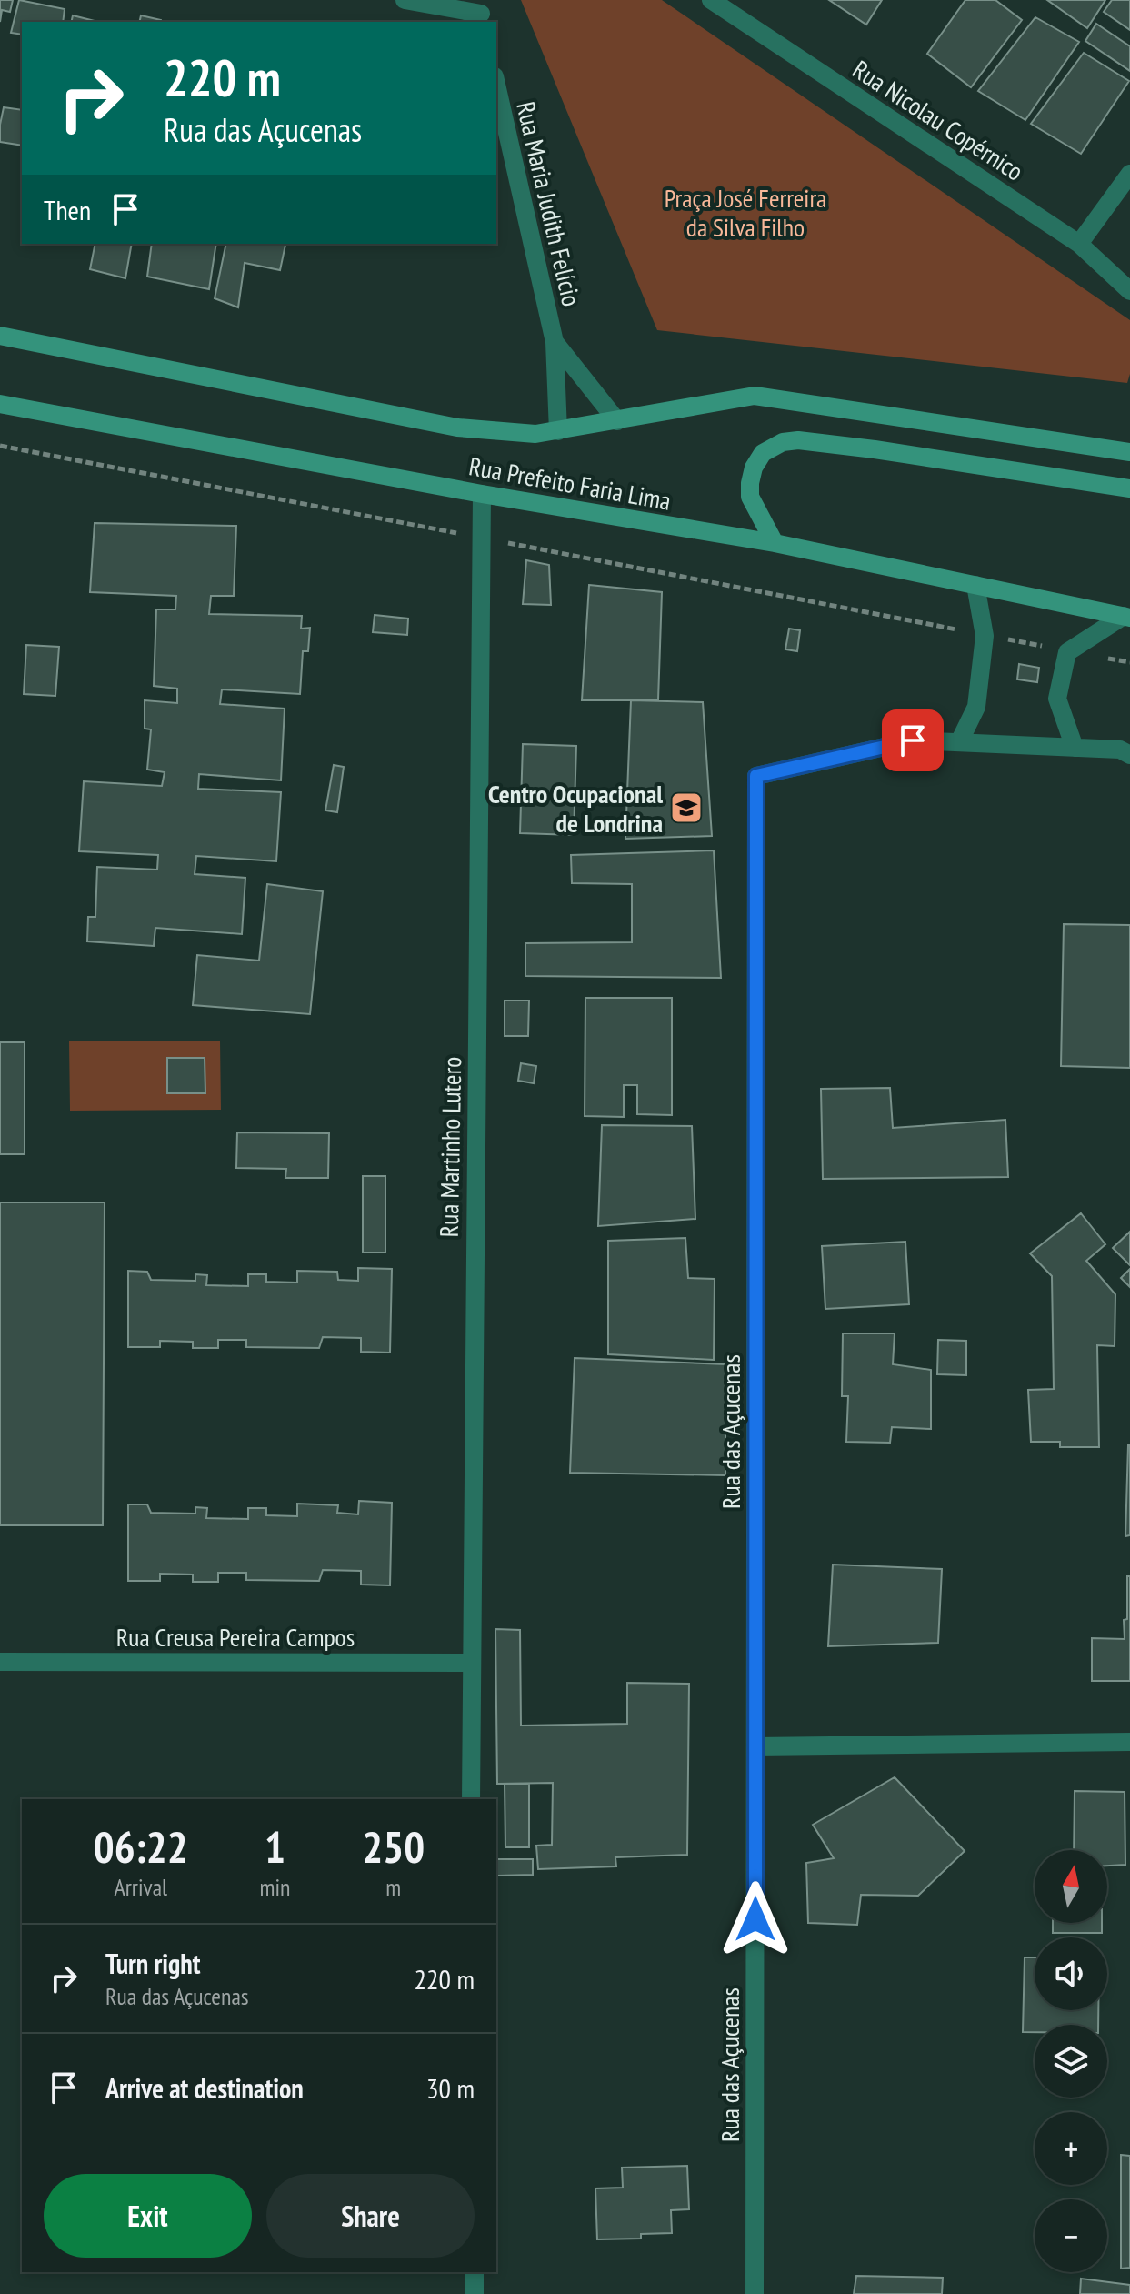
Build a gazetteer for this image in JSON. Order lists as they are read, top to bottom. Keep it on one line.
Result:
{"streets":{"main road":["Rua Prefeito Faria Lima"],"street":["Rua Nicolau Copérnico","Rua Maria Judith Felício","Rua Martinho Lutero","Rua das Açucenas","Rua Creusa Pereira Campos"]},"crossings":[["Rua Maria Judith Felício","Rua Prefeito Faria Lima"],["Rua Prefeito Faria Lima","Rua Martinho Lutero"],["Rua Martinho Lutero","Rua Creusa Pereira Campos"]],"parks":["Praça José Ferreira da Silva Filho"],"places":{"school or university":["Centro Ocupacional de Londrina"]},"north":"top","page":{"turn":["220 m","Rua das Açucenas"],"then":"Then","eta":["06:22","Arrival","1","min","250","m"],"map_buttons":["+","−"],"list":[{"name":"Turn right","note":"Rua das Açucenas","value":"220 m"},{"name":"Arrive at destination","value":"30 m"}],"buttons":["Exit","Share"]}}
